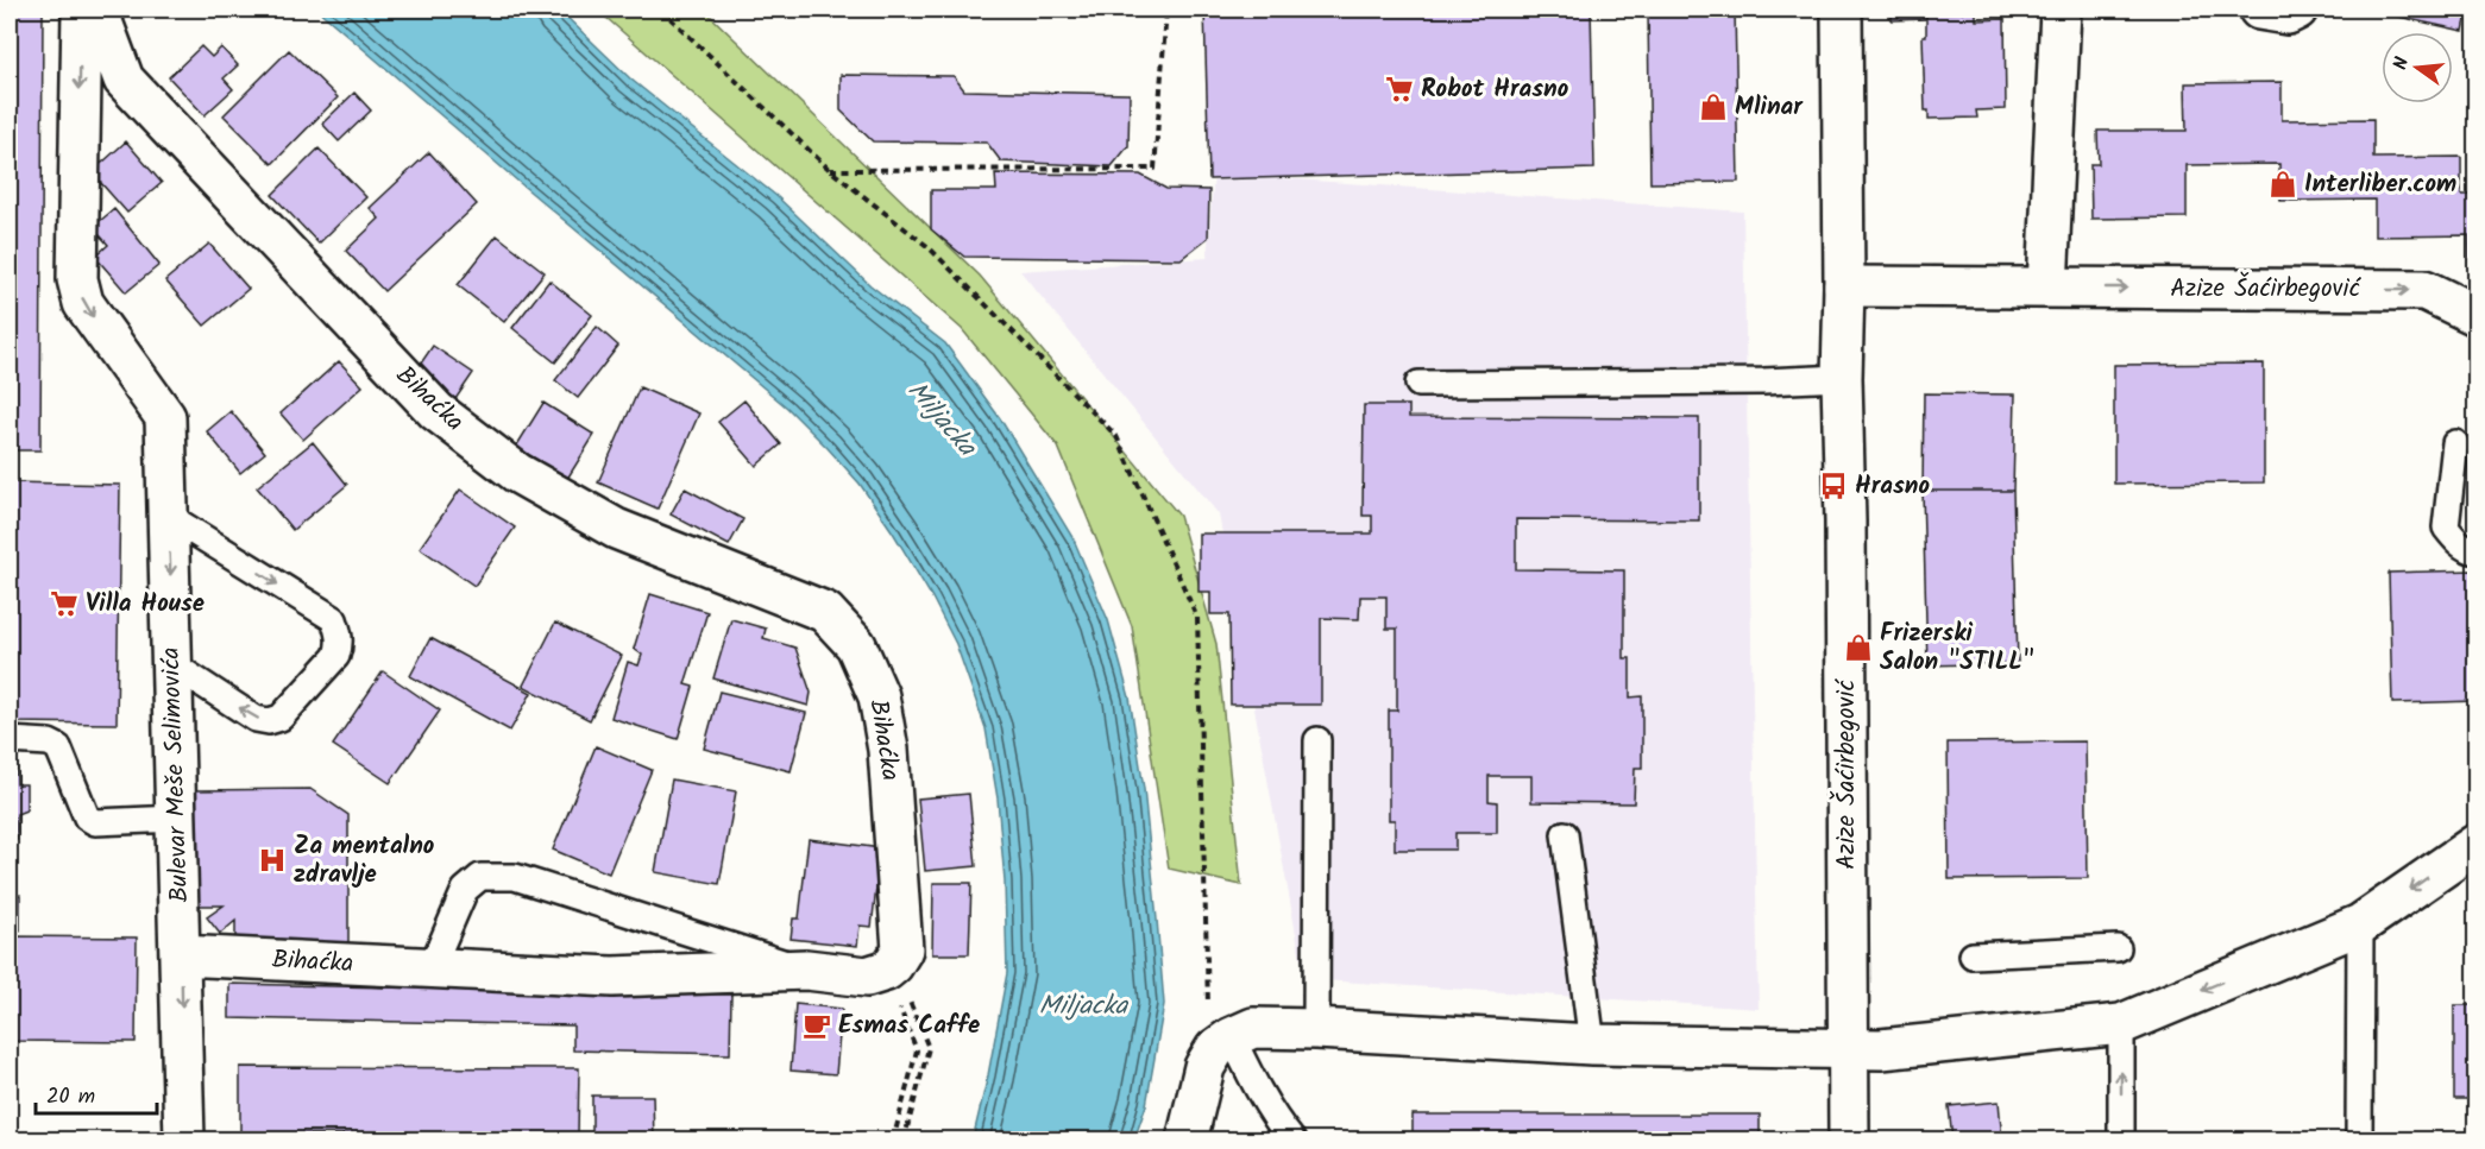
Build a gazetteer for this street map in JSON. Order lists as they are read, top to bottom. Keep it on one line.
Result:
{"streets":{"street":["Azize Šaćirbegović","Bihaćka","Bulevar Meše Selimovića"]},"crossings":[["Bihaćka","Bulevar Meše Selimovića"]],"one_way":["Bulevar Meše Selimovića"],"water":["Miljacka"],"places":{"supermarket":["Robot Hrasno","Villa House"],"shop":["Mlinar","Interliber.com","Frizerski Salon \"STILL\""],"bus stop":["Hrasno"],"hospital":["Za mentalno zdravlje"],"cafe":["Esmas Caffe"]},"scale_bar":"20 m","north":"left"}
